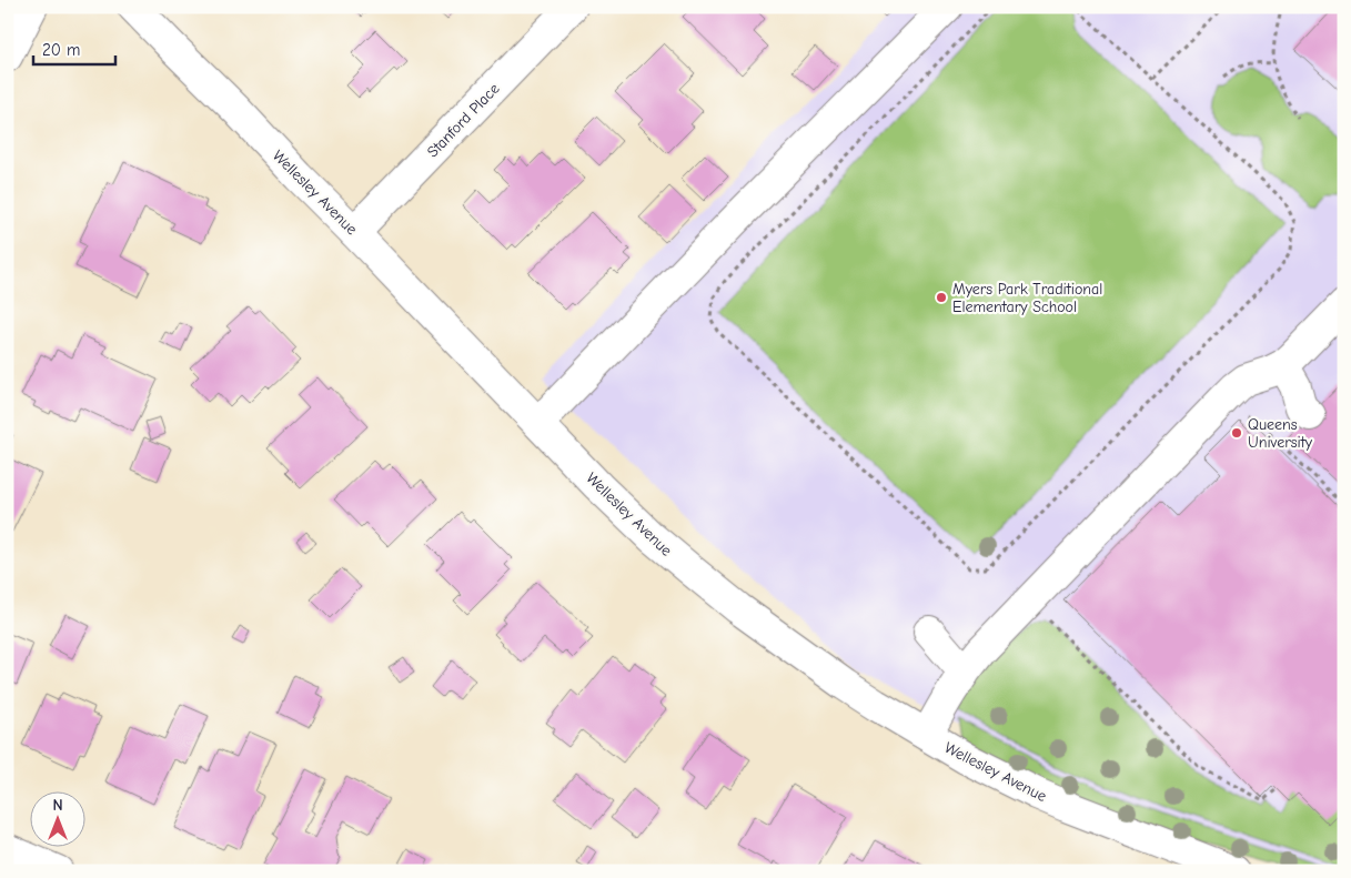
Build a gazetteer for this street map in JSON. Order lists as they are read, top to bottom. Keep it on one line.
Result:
{"streets":{"street":["Stanford Place","Wellesley Avenue"]},"crossings":[["Stanford Place","Wellesley Avenue"]],"places":["Myers Park Traditional Elementary School","Queens University"],"scale_bar":"20 m","north":"top"}
